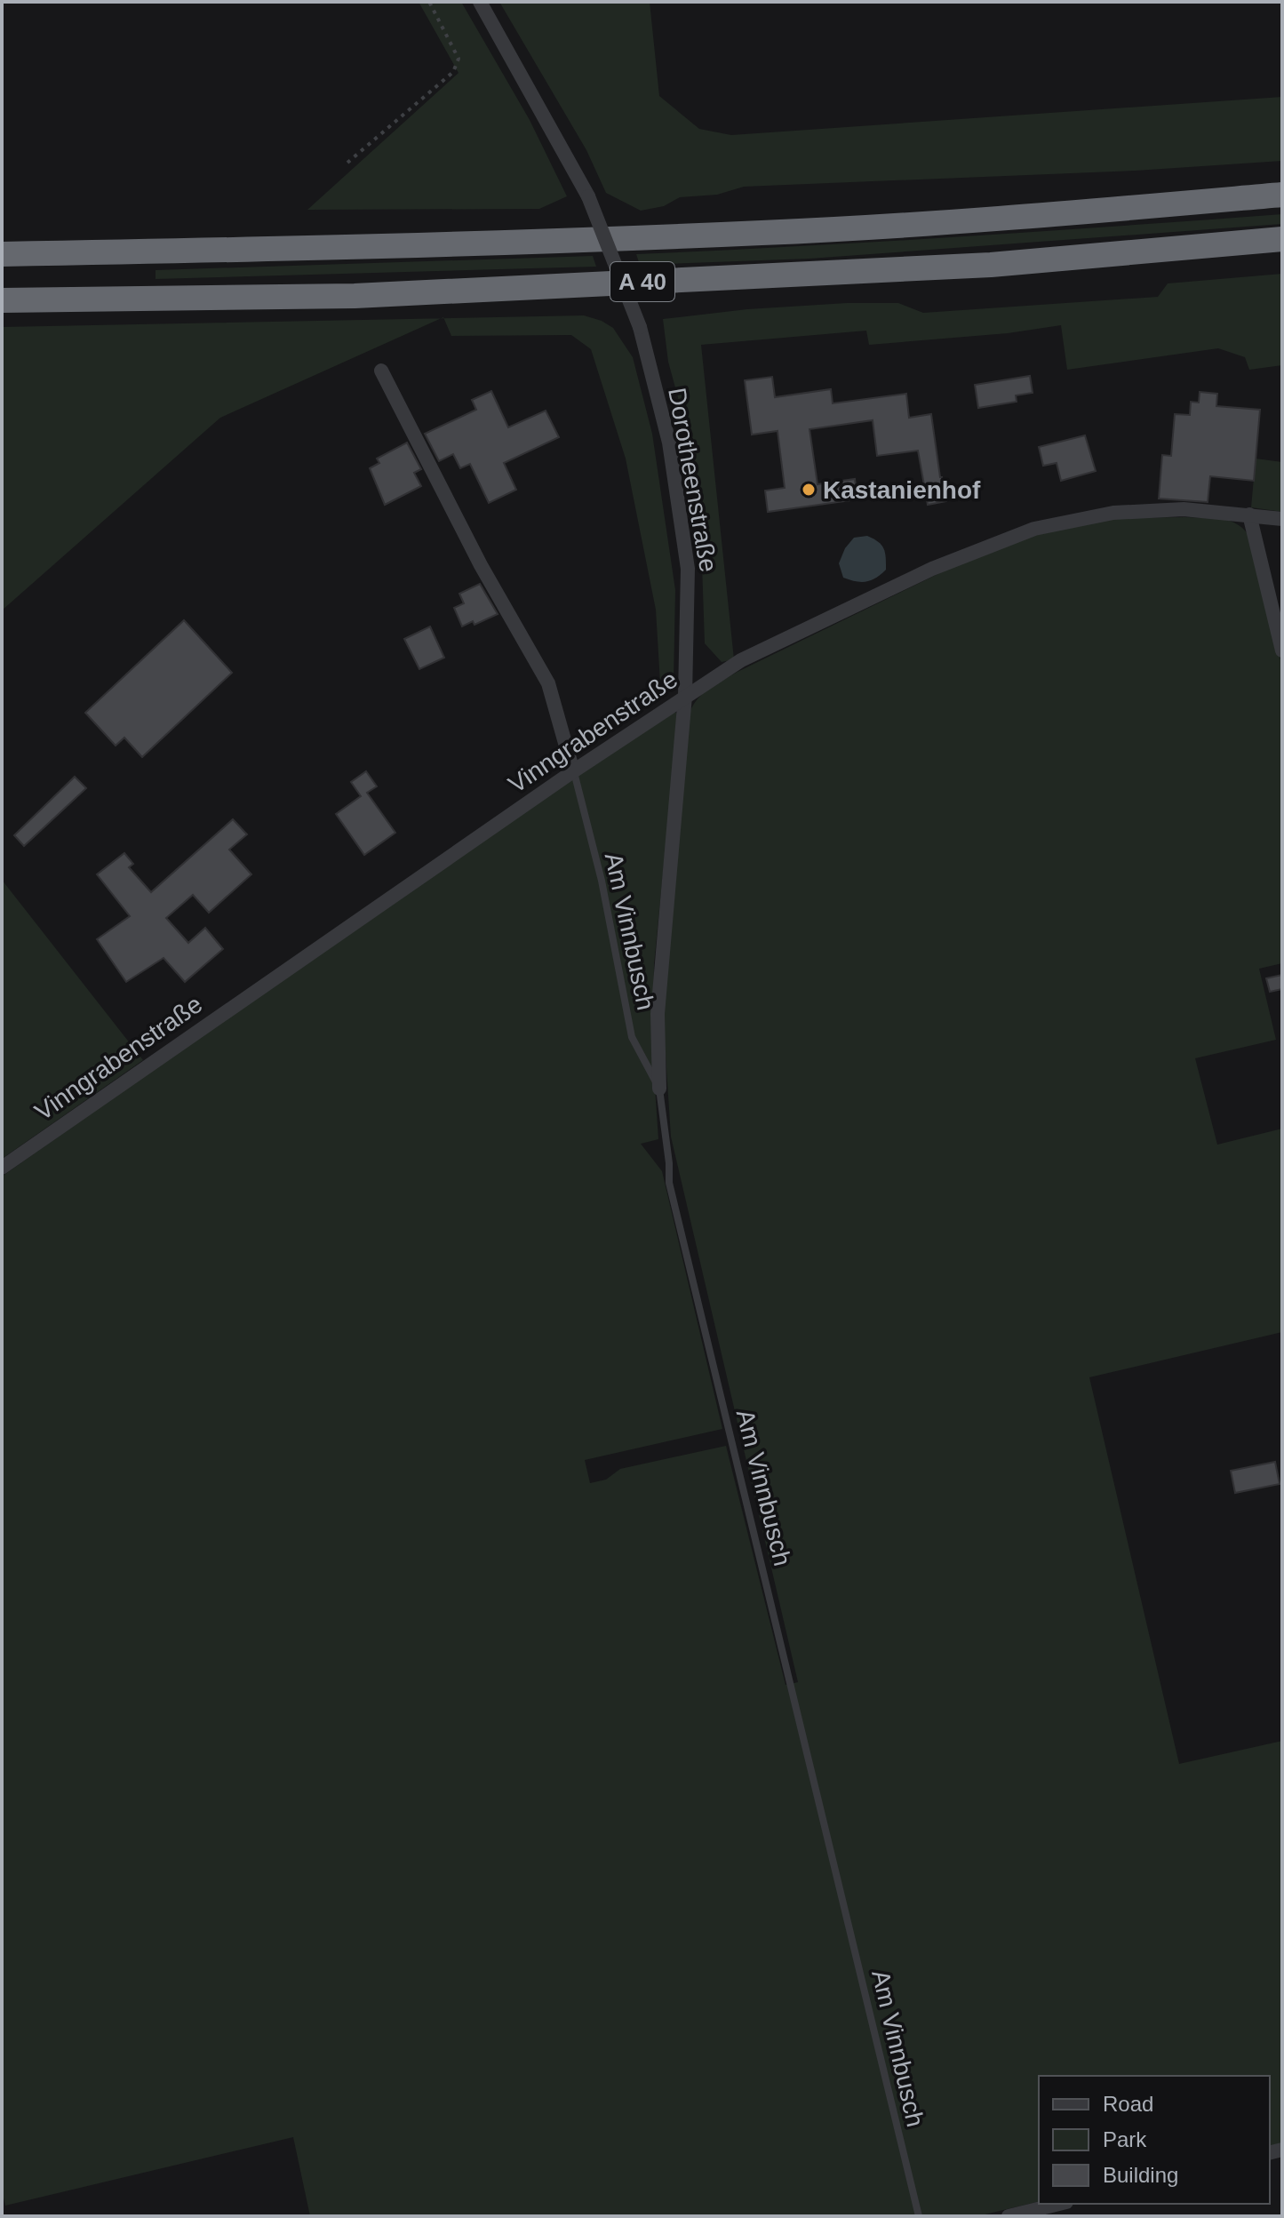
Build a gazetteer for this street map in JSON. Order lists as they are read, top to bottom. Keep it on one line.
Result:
{"streets":{"highway":["A 40"],"street":["Dorotheenstraße","Vinngrabenstraße"],"lane":["Am Vinnbusch"]},"crossings":[["Dorotheenstraße","Vinngrabenstraße"],["Dorotheenstraße","Am Vinnbusch"],["Vinngrabenstraße","Am Vinnbusch"]],"places":["Kastanienhof"],"legend":["Road","Park","Building"]}
